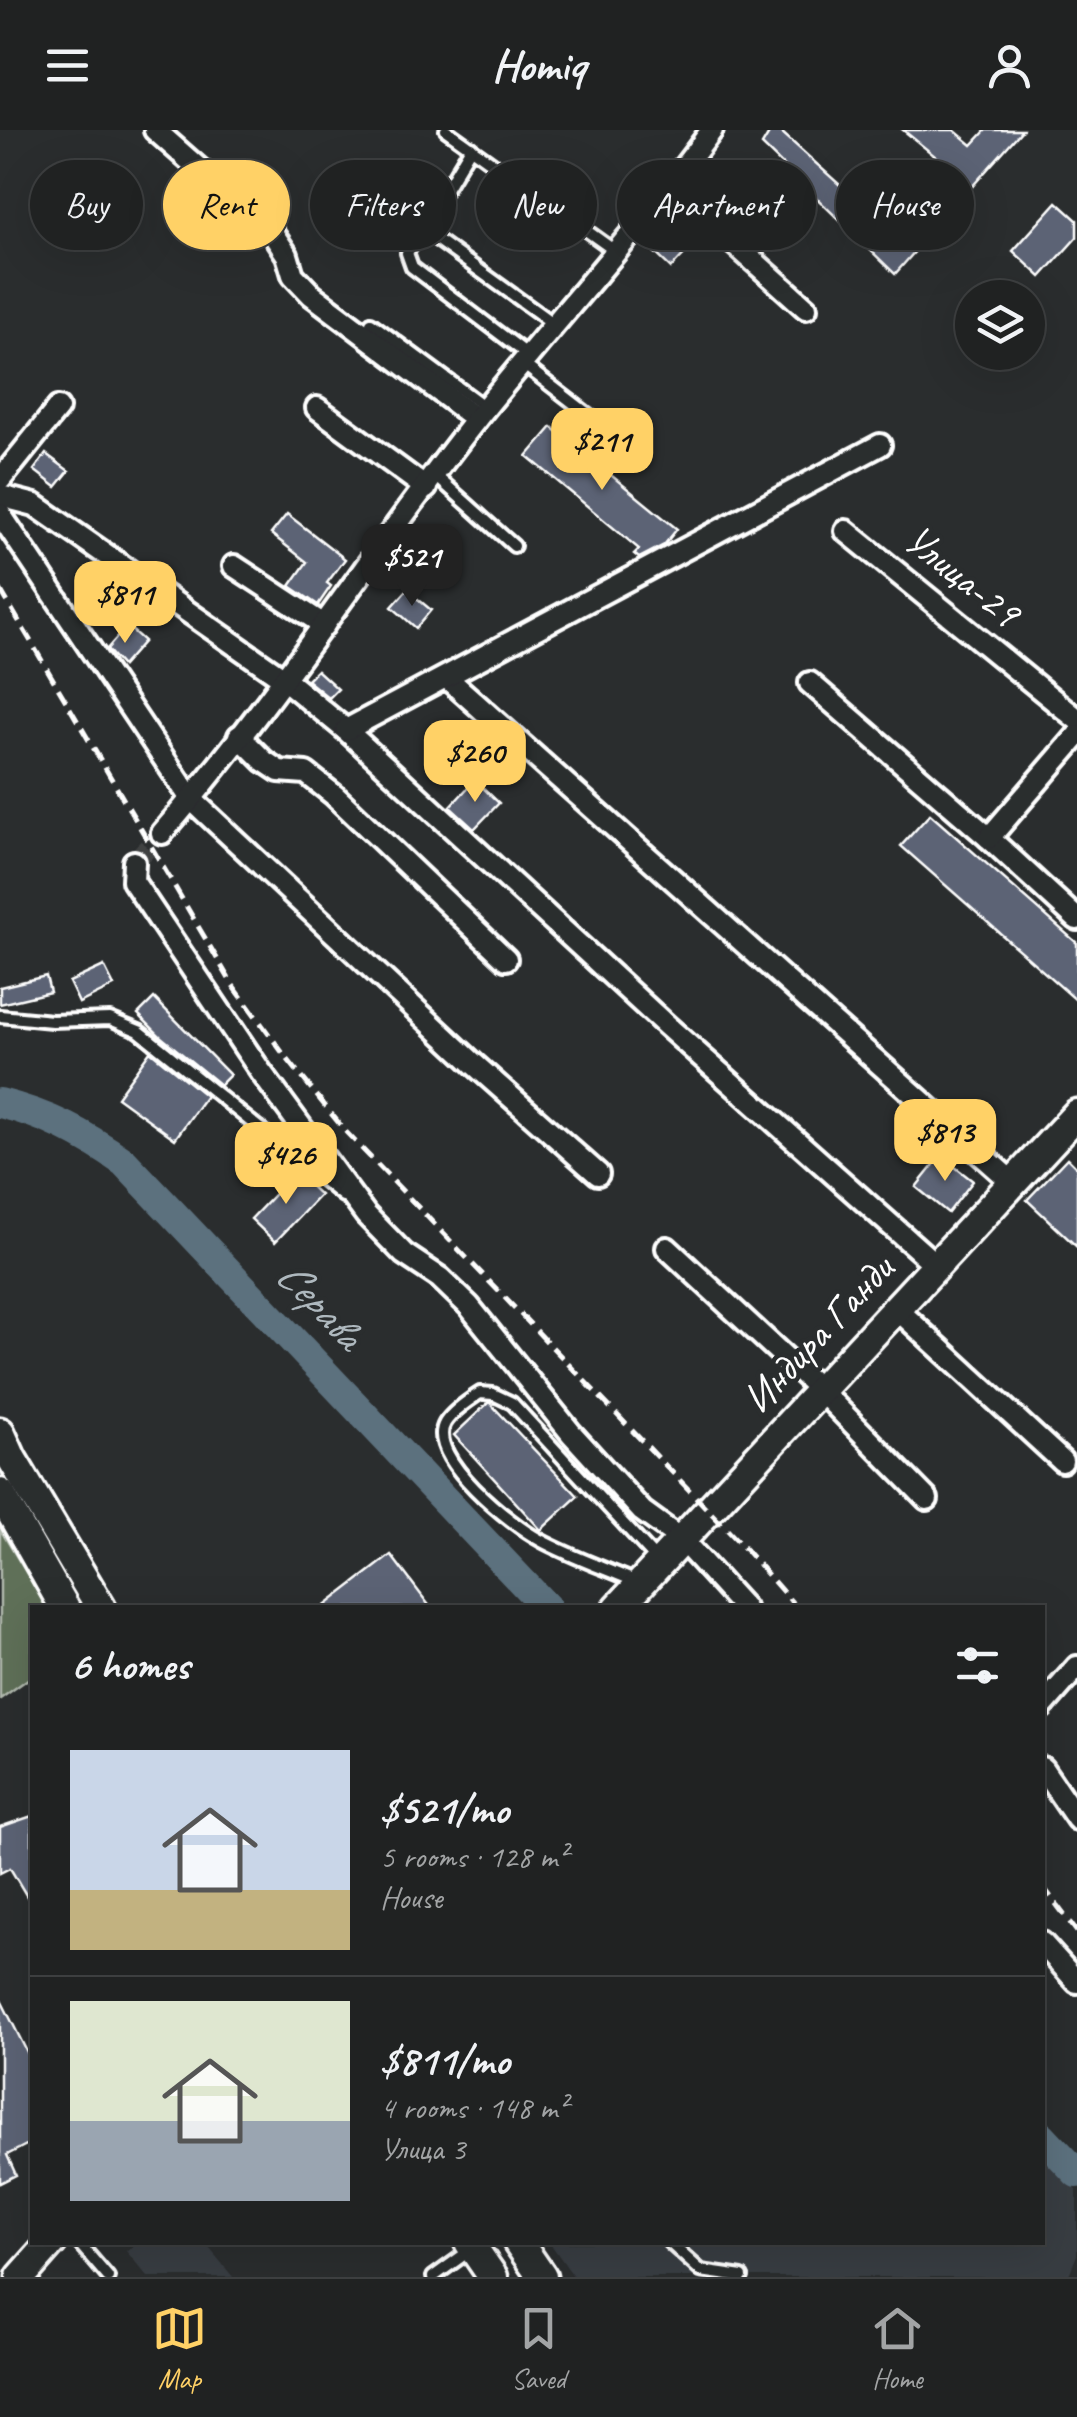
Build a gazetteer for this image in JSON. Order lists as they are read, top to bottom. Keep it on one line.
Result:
{"streets":{"street":["Улица-29","Индира Ганди"]},"water":["Серава"],"page":{"header":"Homiq","chip":["Buy","Rent","Filters","New","Apartment","House"],"price":["$211","$521","$811","$260","$813","$426"],"heading":"6 homes","list":[{"name":"$521/mo","note":"5 rooms · 128 m² · House"},{"name":"$811/mo","note":"4 rooms · 148 m² · Улица 3"}],"tabs":["Map","Saved","Home"]}}
